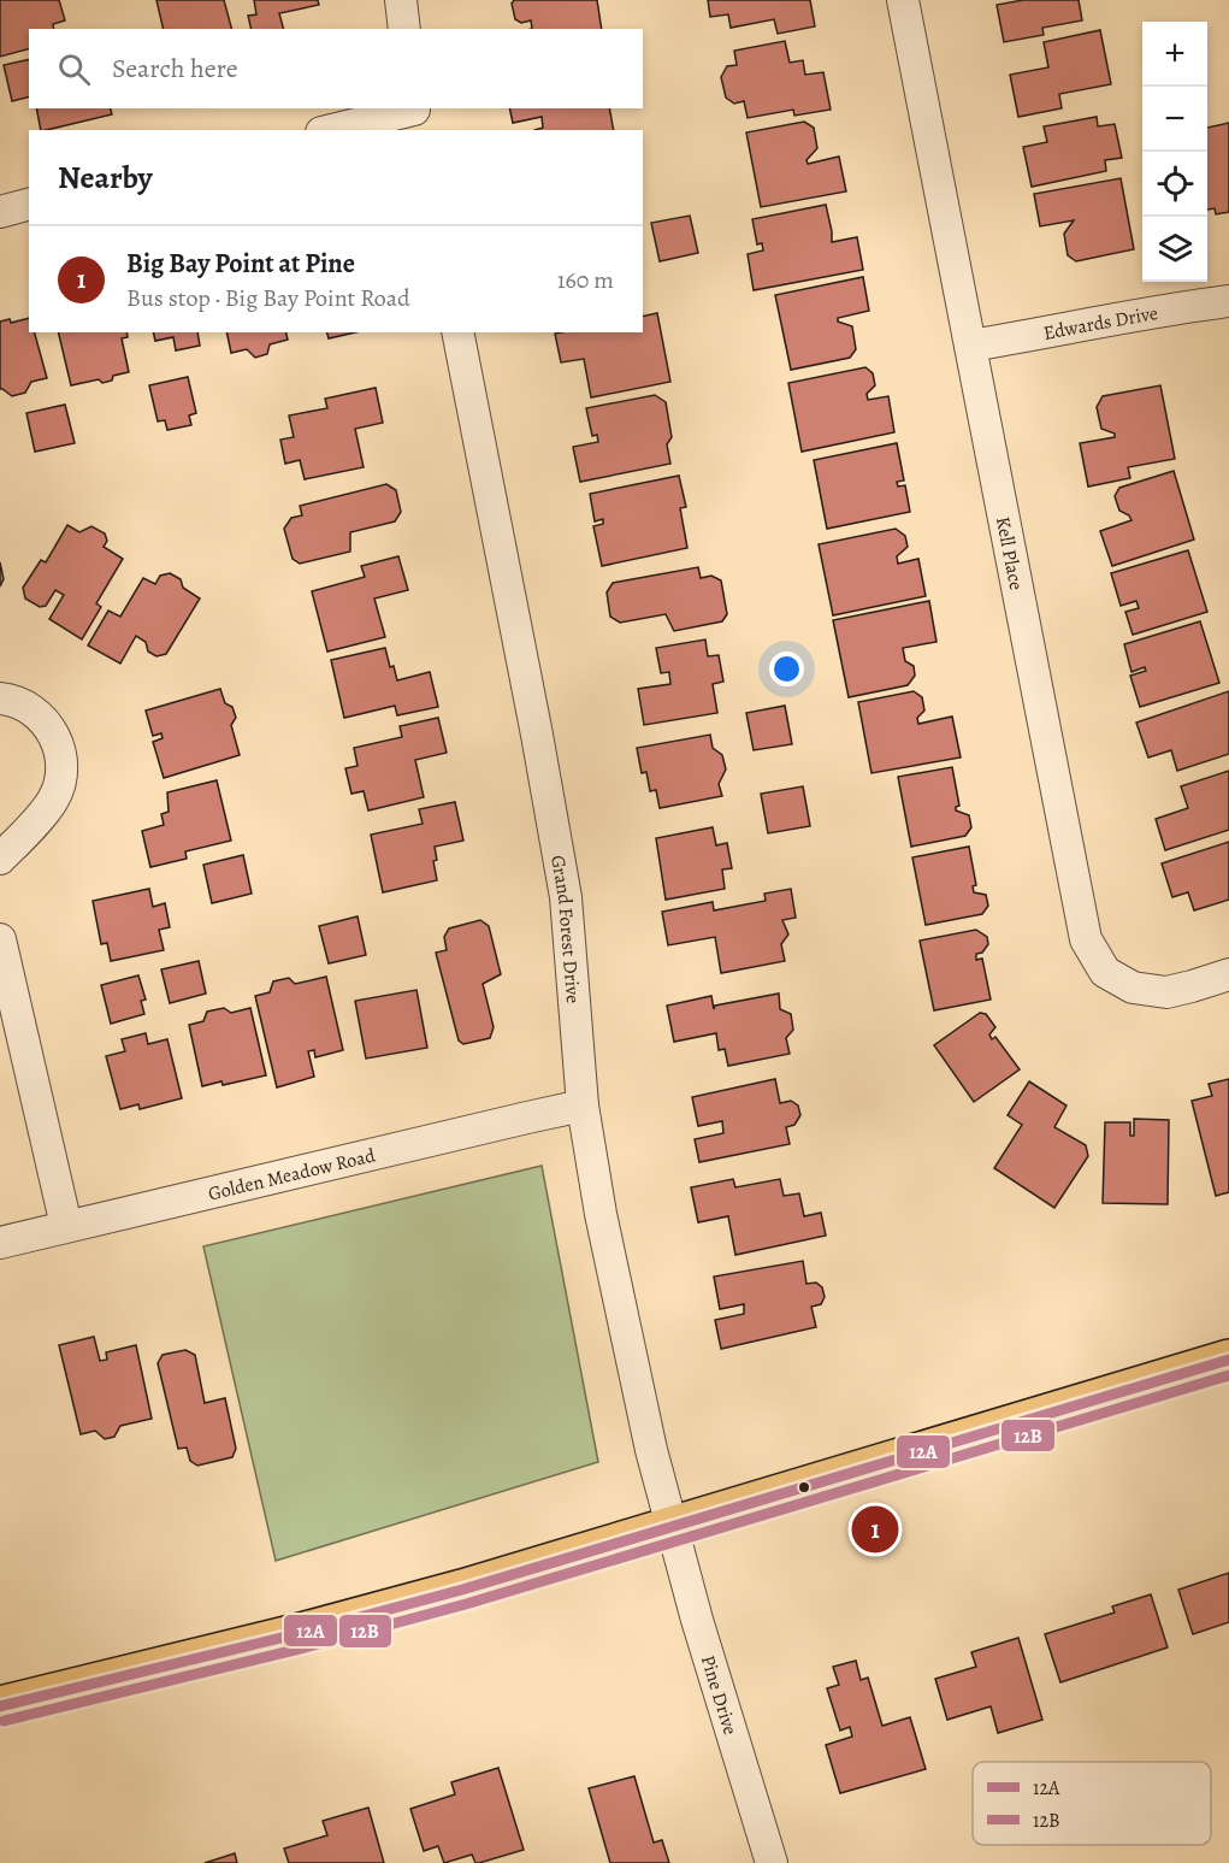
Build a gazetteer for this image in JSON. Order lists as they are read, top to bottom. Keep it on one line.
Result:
{"streets":{"street":["Edwards Drive","Kell Place","Grand Forest Drive","Golden Meadow Road","Pine Drive"]},"crossings":[["Edwards Drive","Kell Place"],["Grand Forest Drive","Golden Meadow Road"],["Grand Forest Drive","Pine Drive"]],"lines":["transit line 12A","transit line 12B"],"legend":["12A","12B"],"page":{"map_buttons":["+","−"],"search":"Search here","heading":"Nearby","list":[{"mark":"1","name":"Big Bay Point at Pine","note":"Bus stop · Big Bay Point Road","value":"160 m"}],"pins":"1"}}
